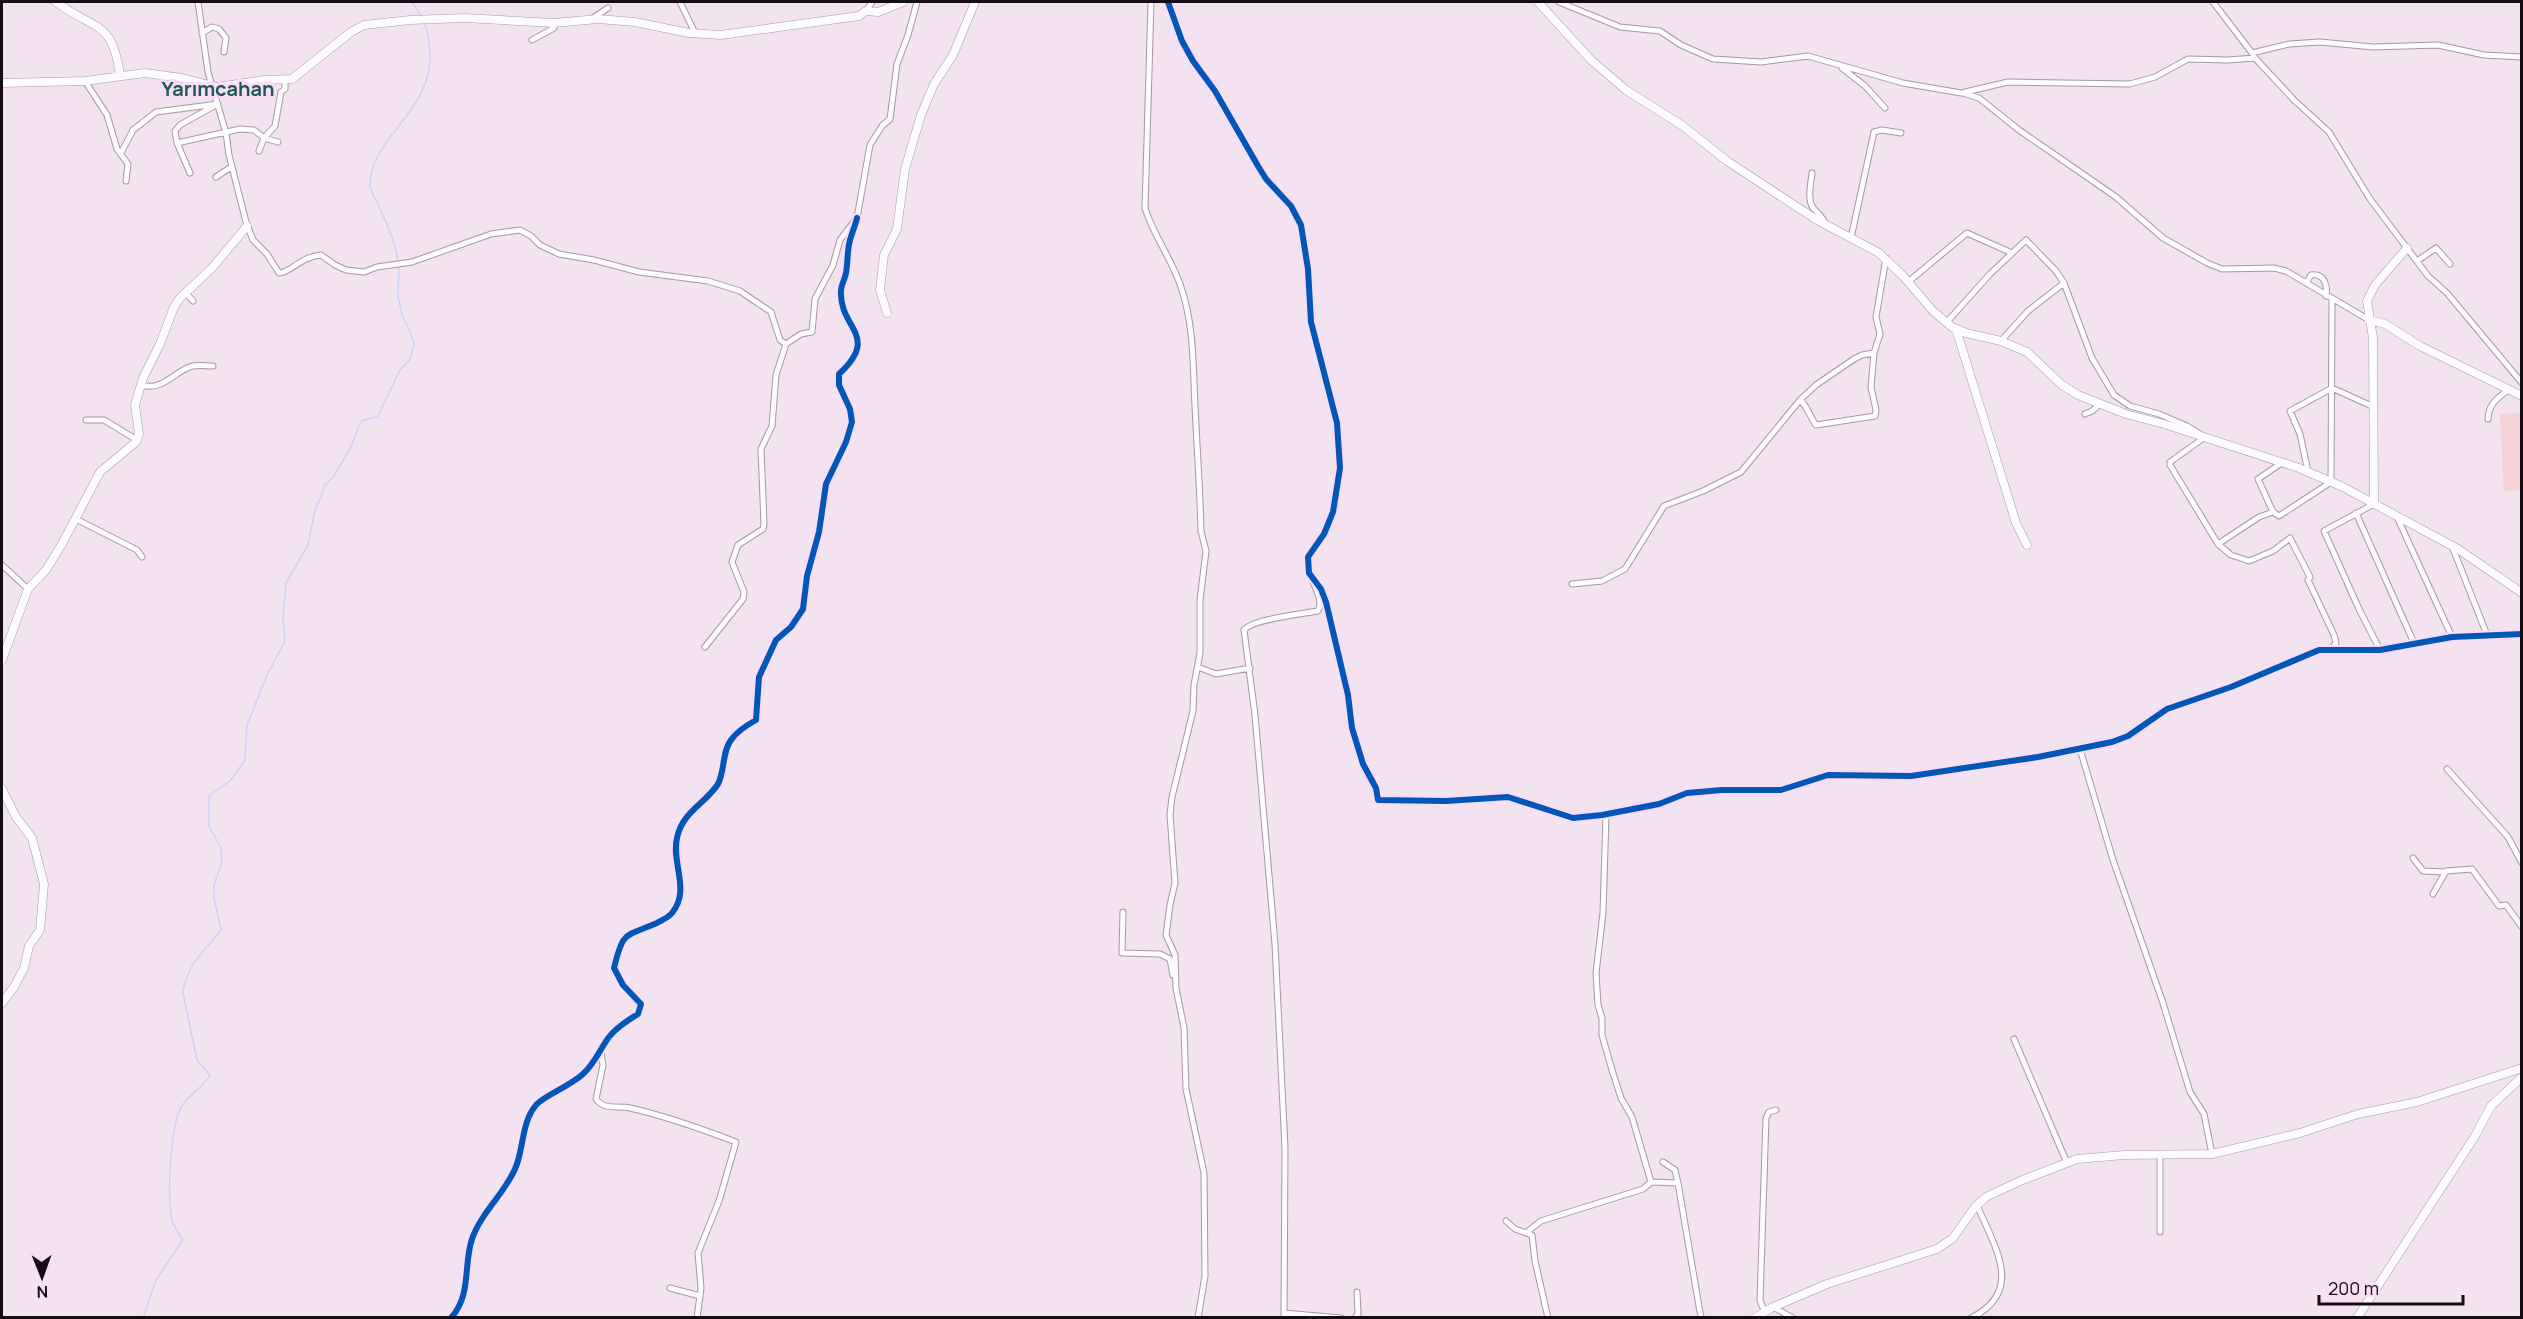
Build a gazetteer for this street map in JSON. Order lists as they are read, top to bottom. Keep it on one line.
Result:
{"districts":["Yarımcahan"],"scale_bar":"200 m","north":"bottom"}
